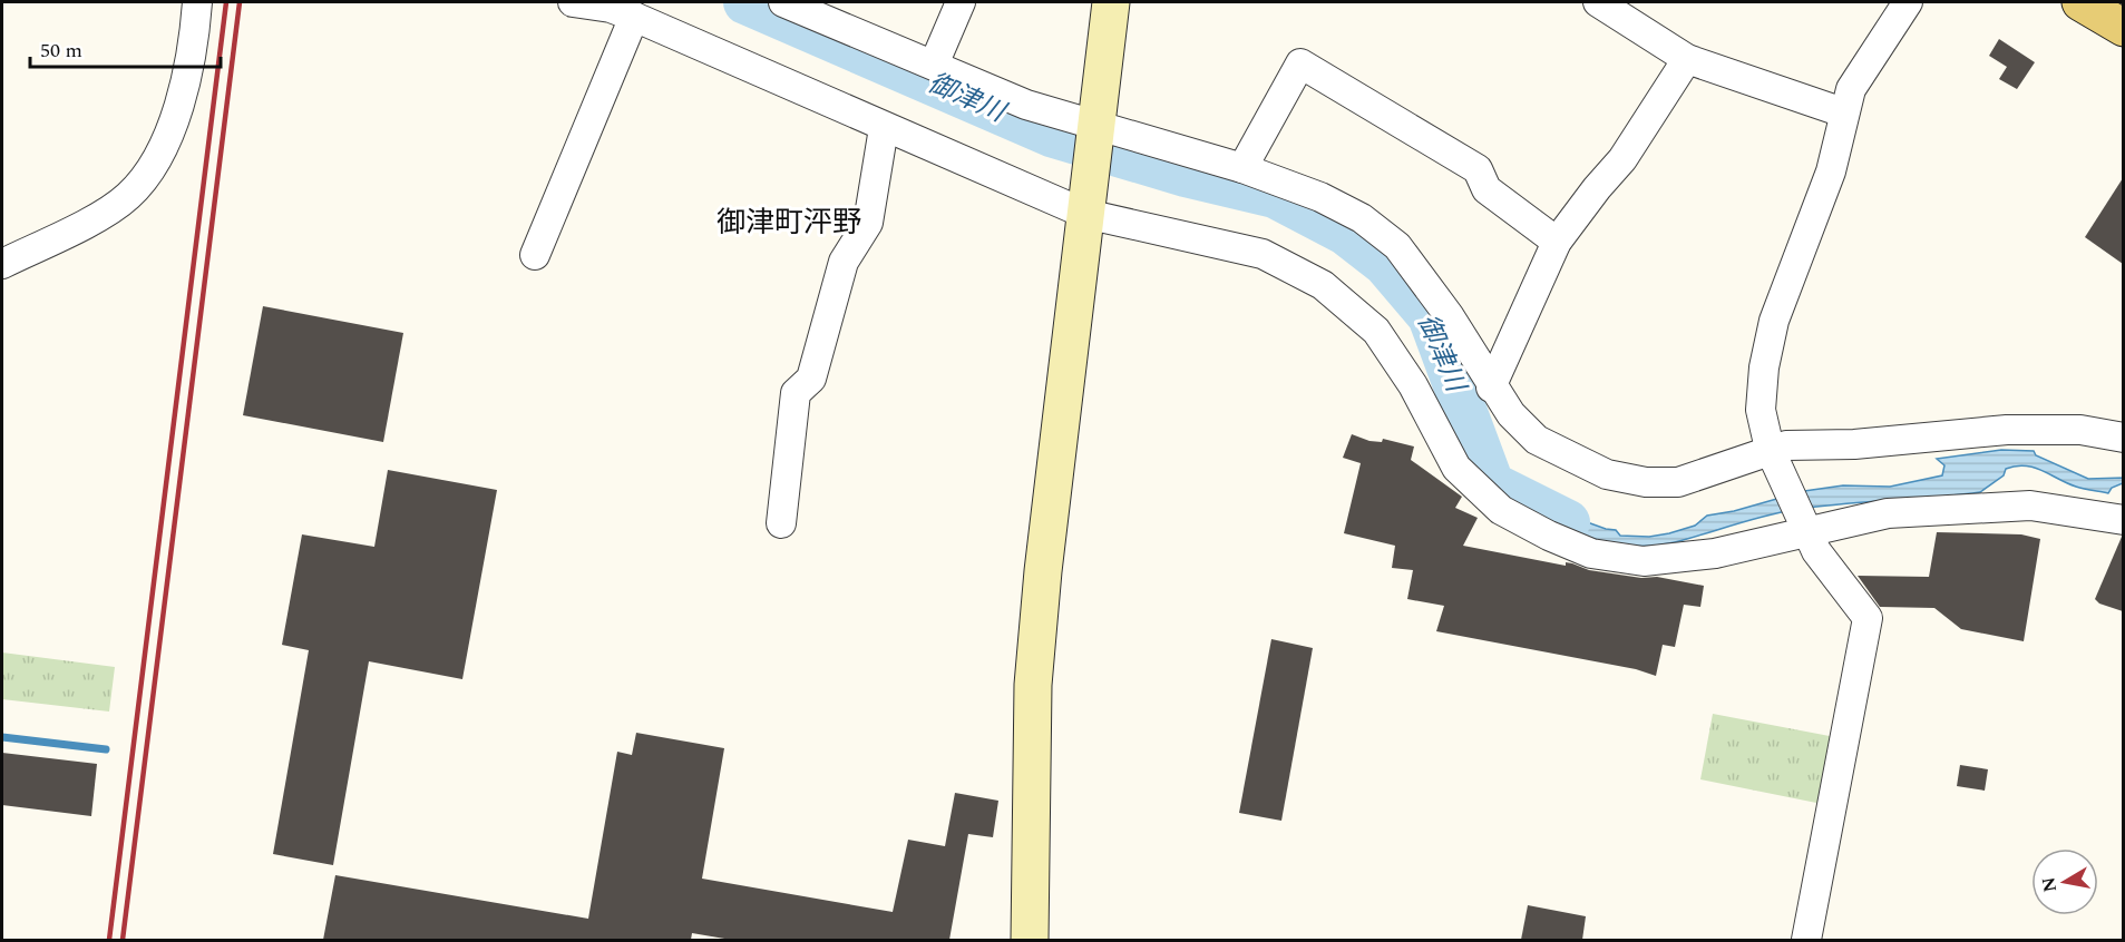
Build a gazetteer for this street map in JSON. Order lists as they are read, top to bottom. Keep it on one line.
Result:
{"districts":["御津町泙野"],"water":["御津川"],"scale_bar":"50 m","north":"left"}
